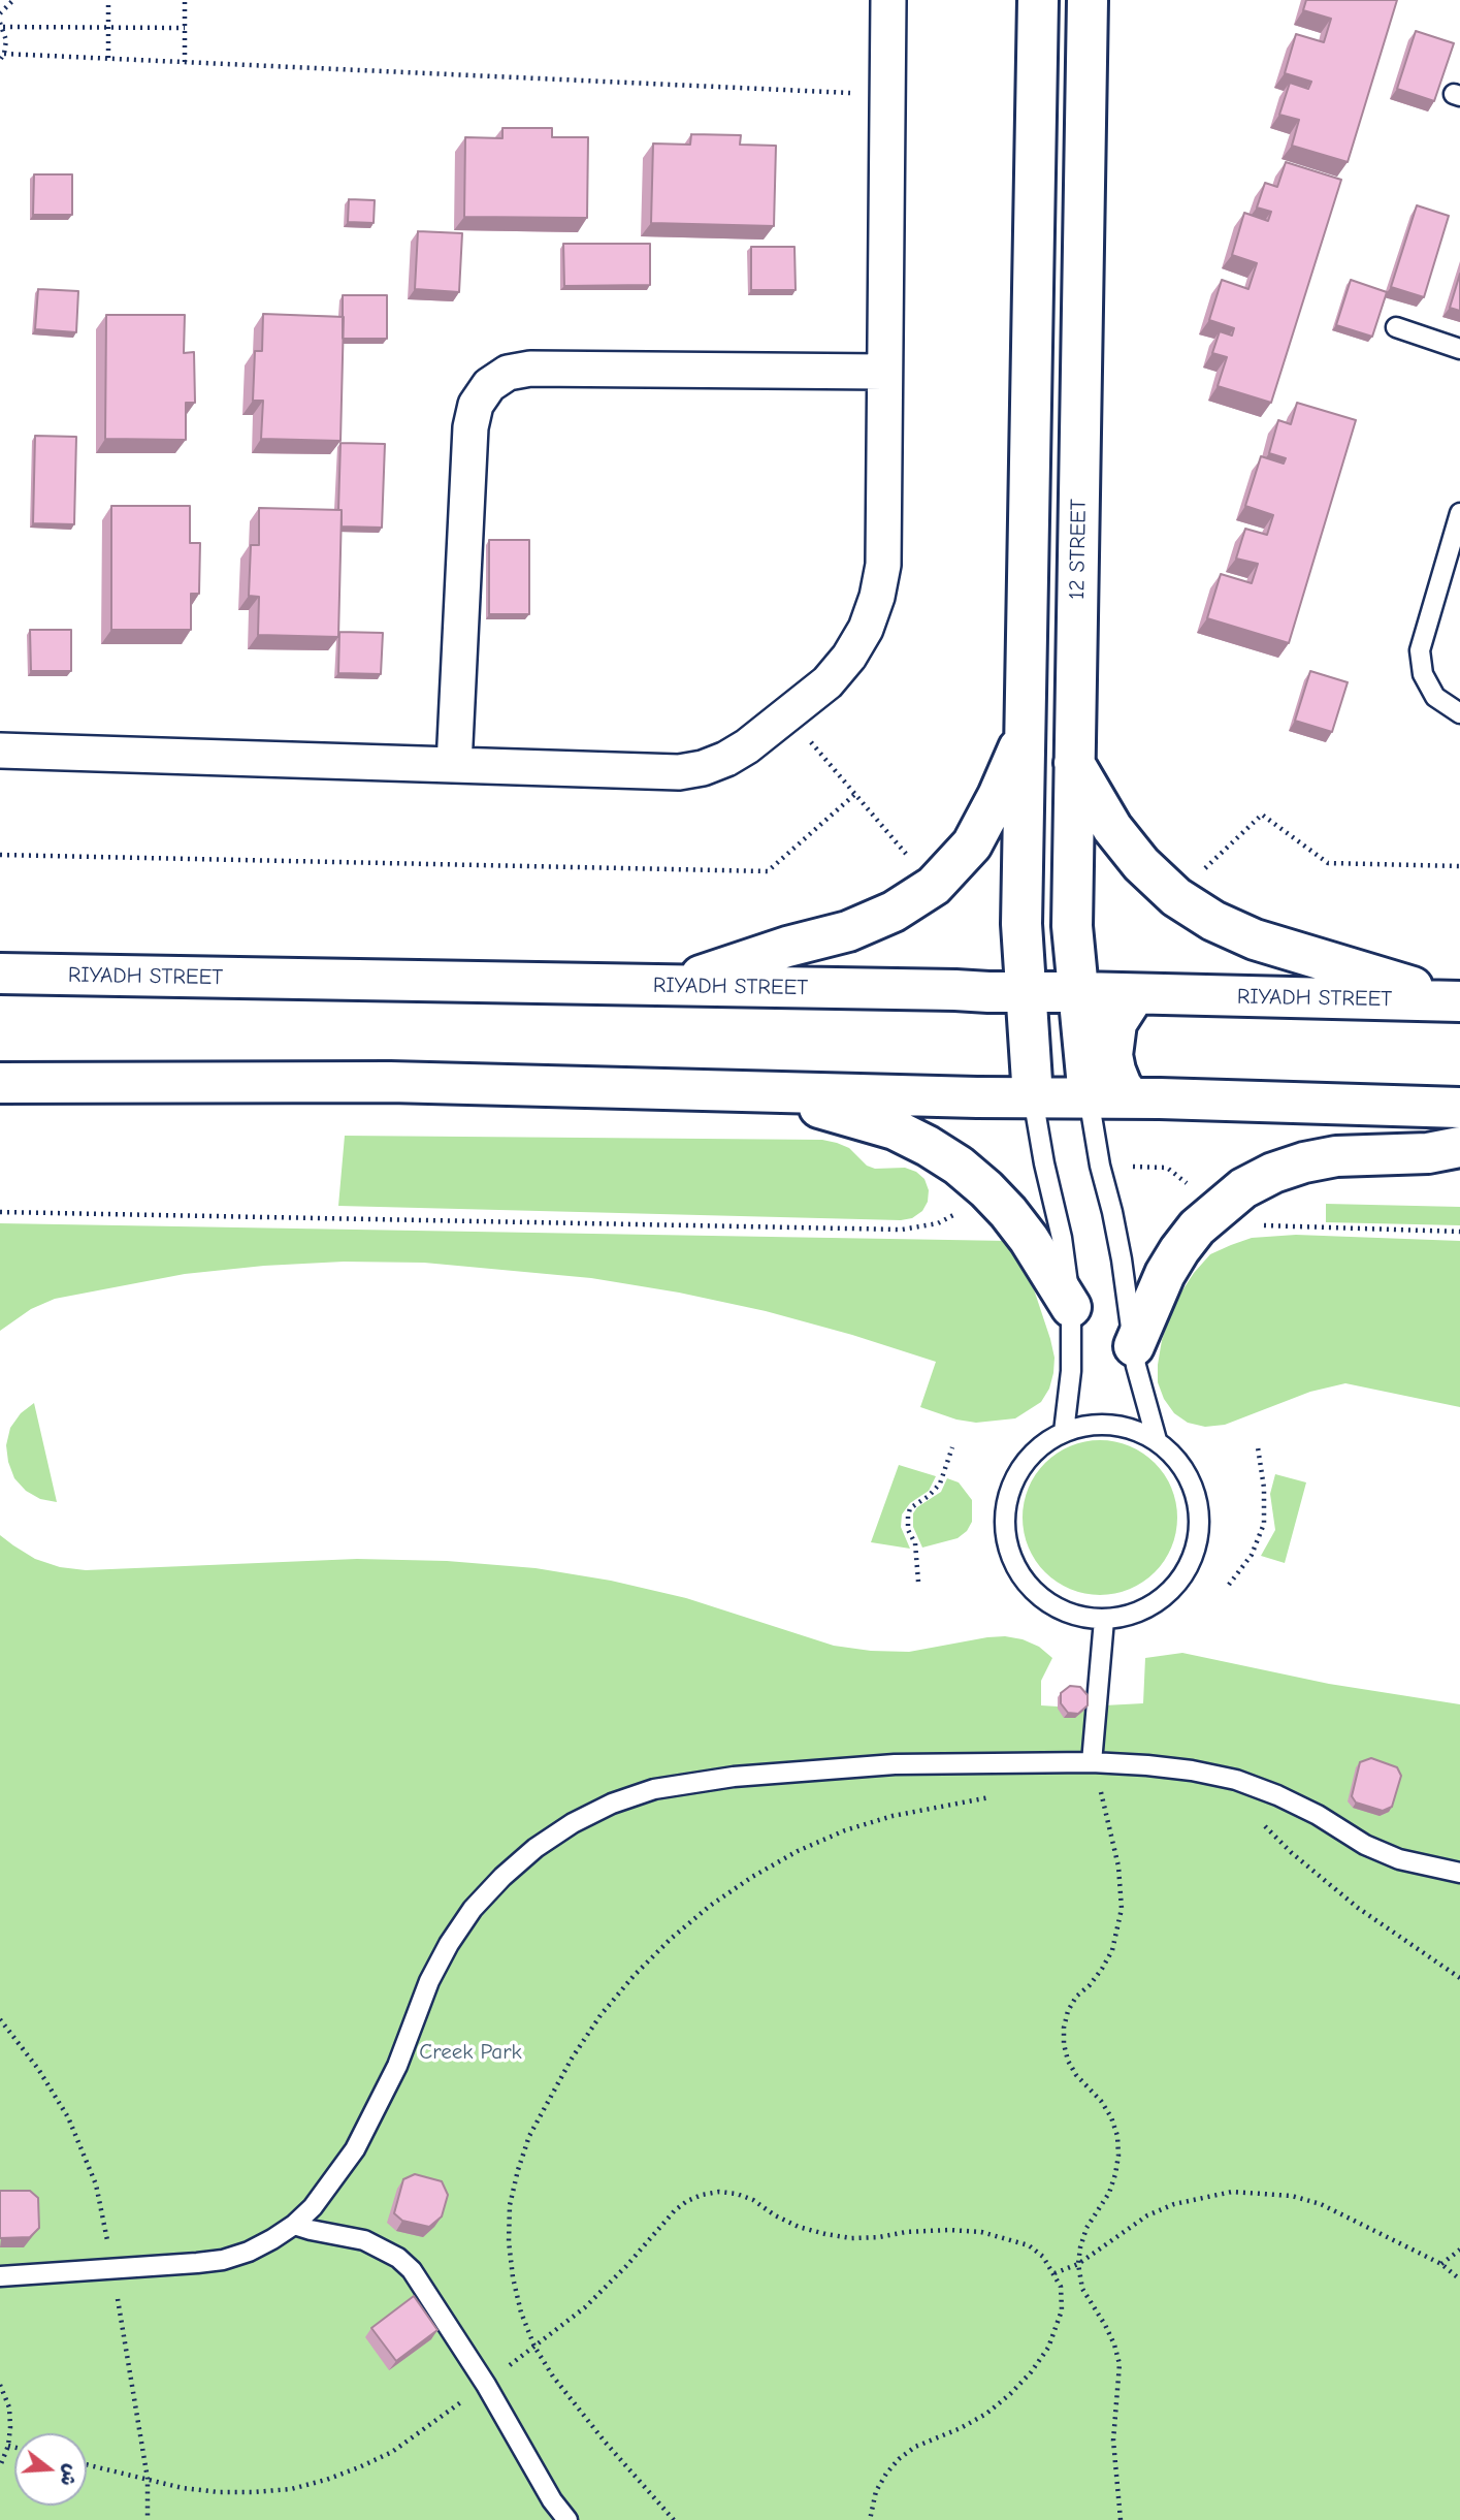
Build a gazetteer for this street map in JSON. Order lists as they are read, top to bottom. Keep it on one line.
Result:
{"streets":{"main road":["12 STREET","RIYADH STREET"]},"crossings":[["12 STREET","RIYADH STREET"]],"parks":["Creek Park"],"north":"right"}
